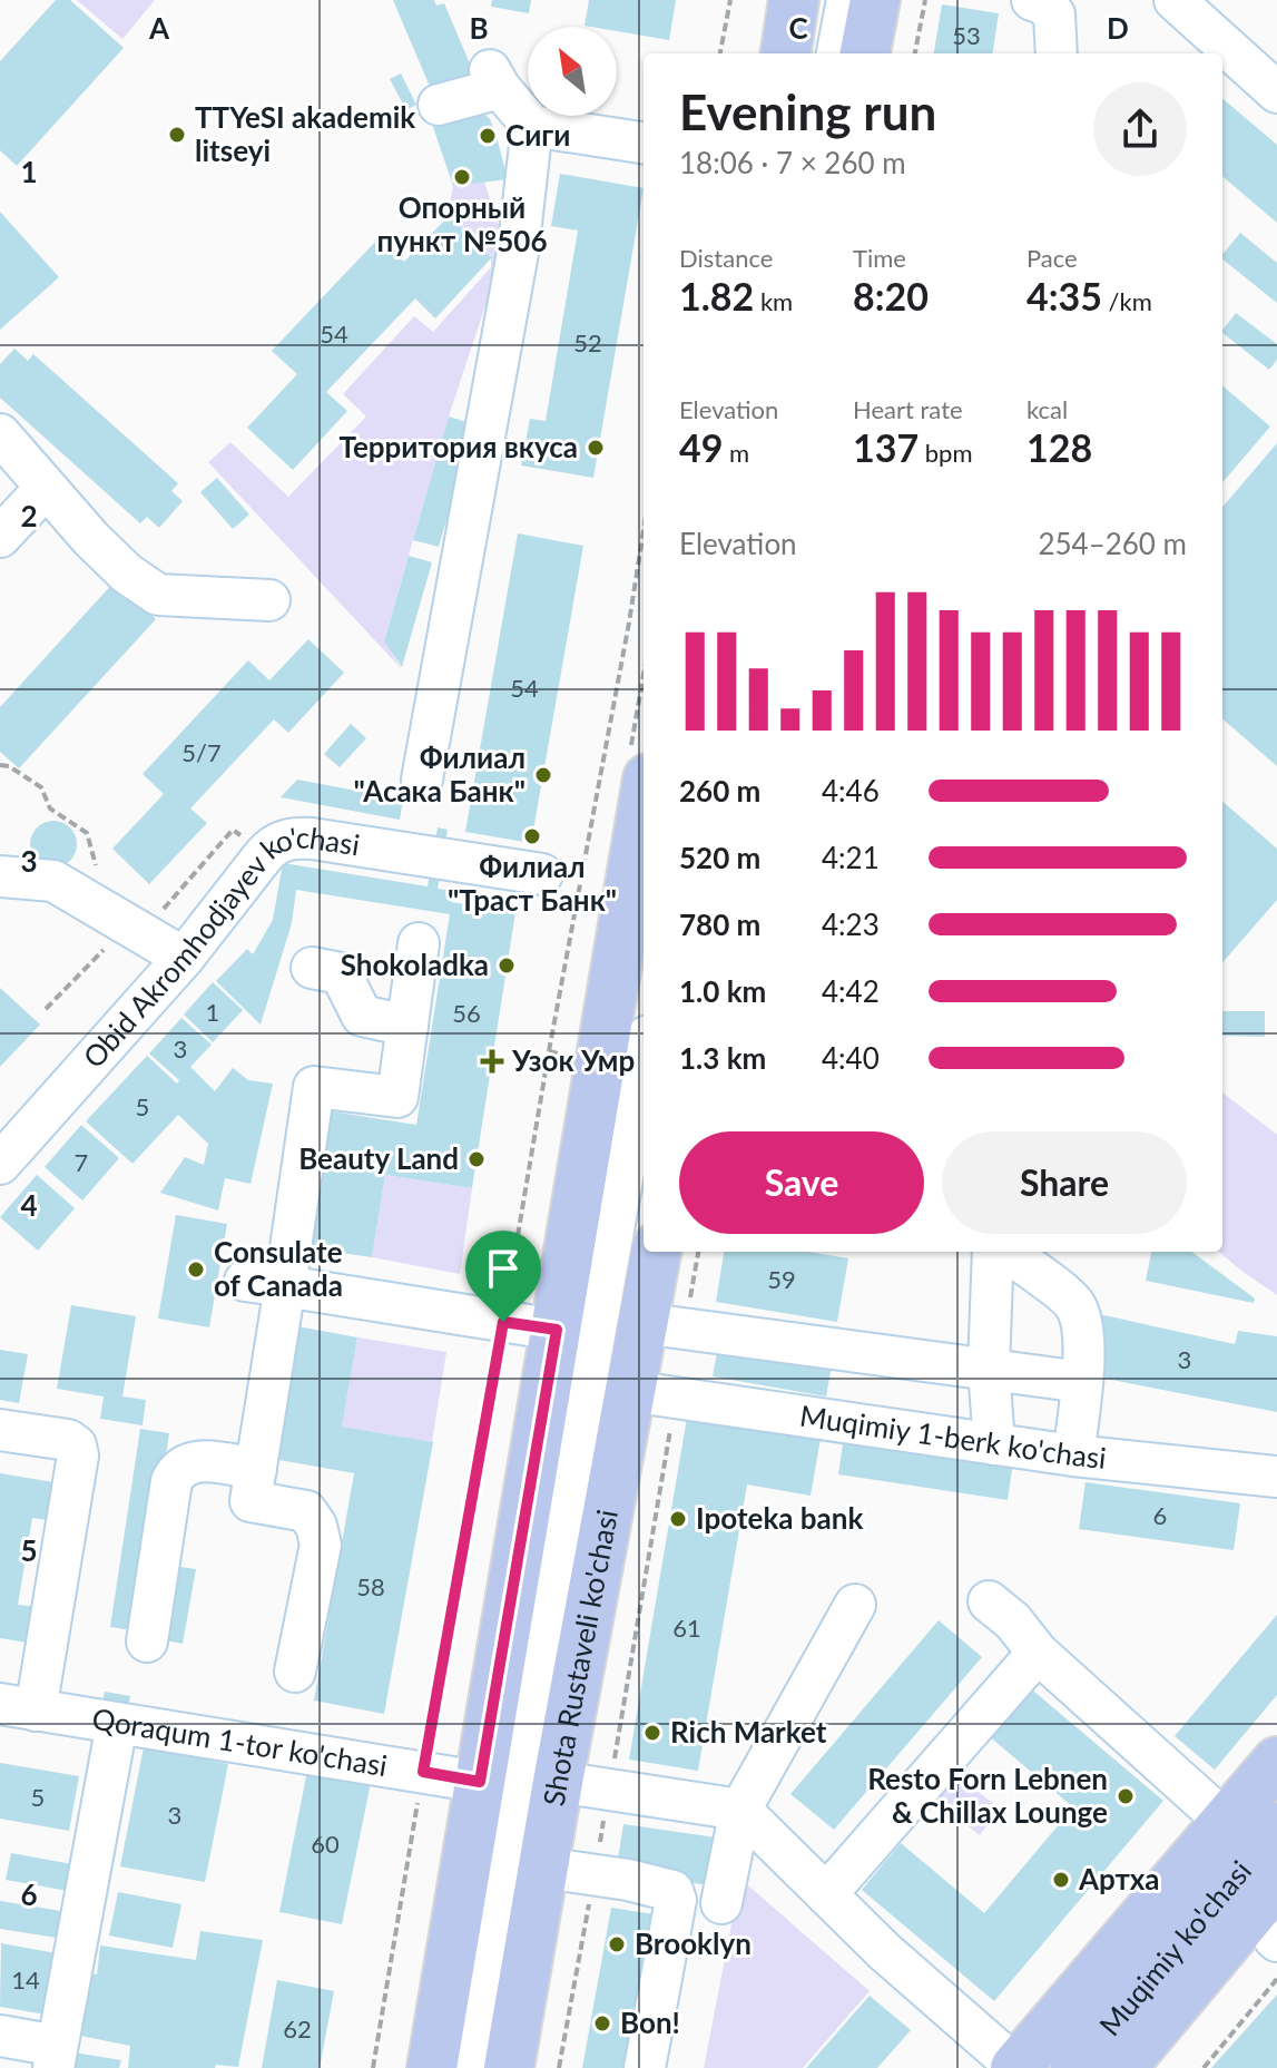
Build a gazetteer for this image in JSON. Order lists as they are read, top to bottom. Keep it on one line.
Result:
{"streets":{"main road":["Shota Rustaveli ko'chasi","Muqimiy ko'chasi"],"street":["Obid Akromhodjayev ko'chasi","Muqimiy 1-berk ko'chasi","Qoraqum 1-tor ko'chasi"]},"crossings":[["Muqimiy 1-berk ko'chasi","Shota Rustaveli ko'chasi"]],"places":{"other":["TTYeSI akademik litseyi","Сиги","Опорный пункт №506","Территория вкуса","Филиал \"Асака Банк\"","Филиал \"Траст Банк\"","Shokoladka","Beauty Land","Consulate of Canada","Ipoteka bank","Rich Market","Resto Forn Lebnen & Chillax Lounge","Артха","Brooklyn","Bon!"],"health":["Узок Умр"]},"house_numbers":["53","54","52","54","5/7","1","56","3","5","7","59","3","6","58","61","5","3","60","14","62"],"north":"top left","page":{"heading":["Evening run","18:06 · 7 × 260 m"],"stats":[["Distance","1.82 km"],["Time","8:20"],["Pace","4:35 /km"],["Elevation","49 m"],["Heart rate","137 bpm"],["kcal","128"]],"chart":["Elevation","254–260 m"],"list":[{"name":"260 m","note":"4:46"},{"name":"520 m","note":"4:21"},{"name":"780 m","note":"4:23"},{"name":"1.0 km","note":"4:42"},{"name":"1.3 km","note":"4:40"}],"buttons":["Save","Share"]},"grid":{"columns":["A","B","C","D"],"rows":["1","2","3","4","5","6"]}}
